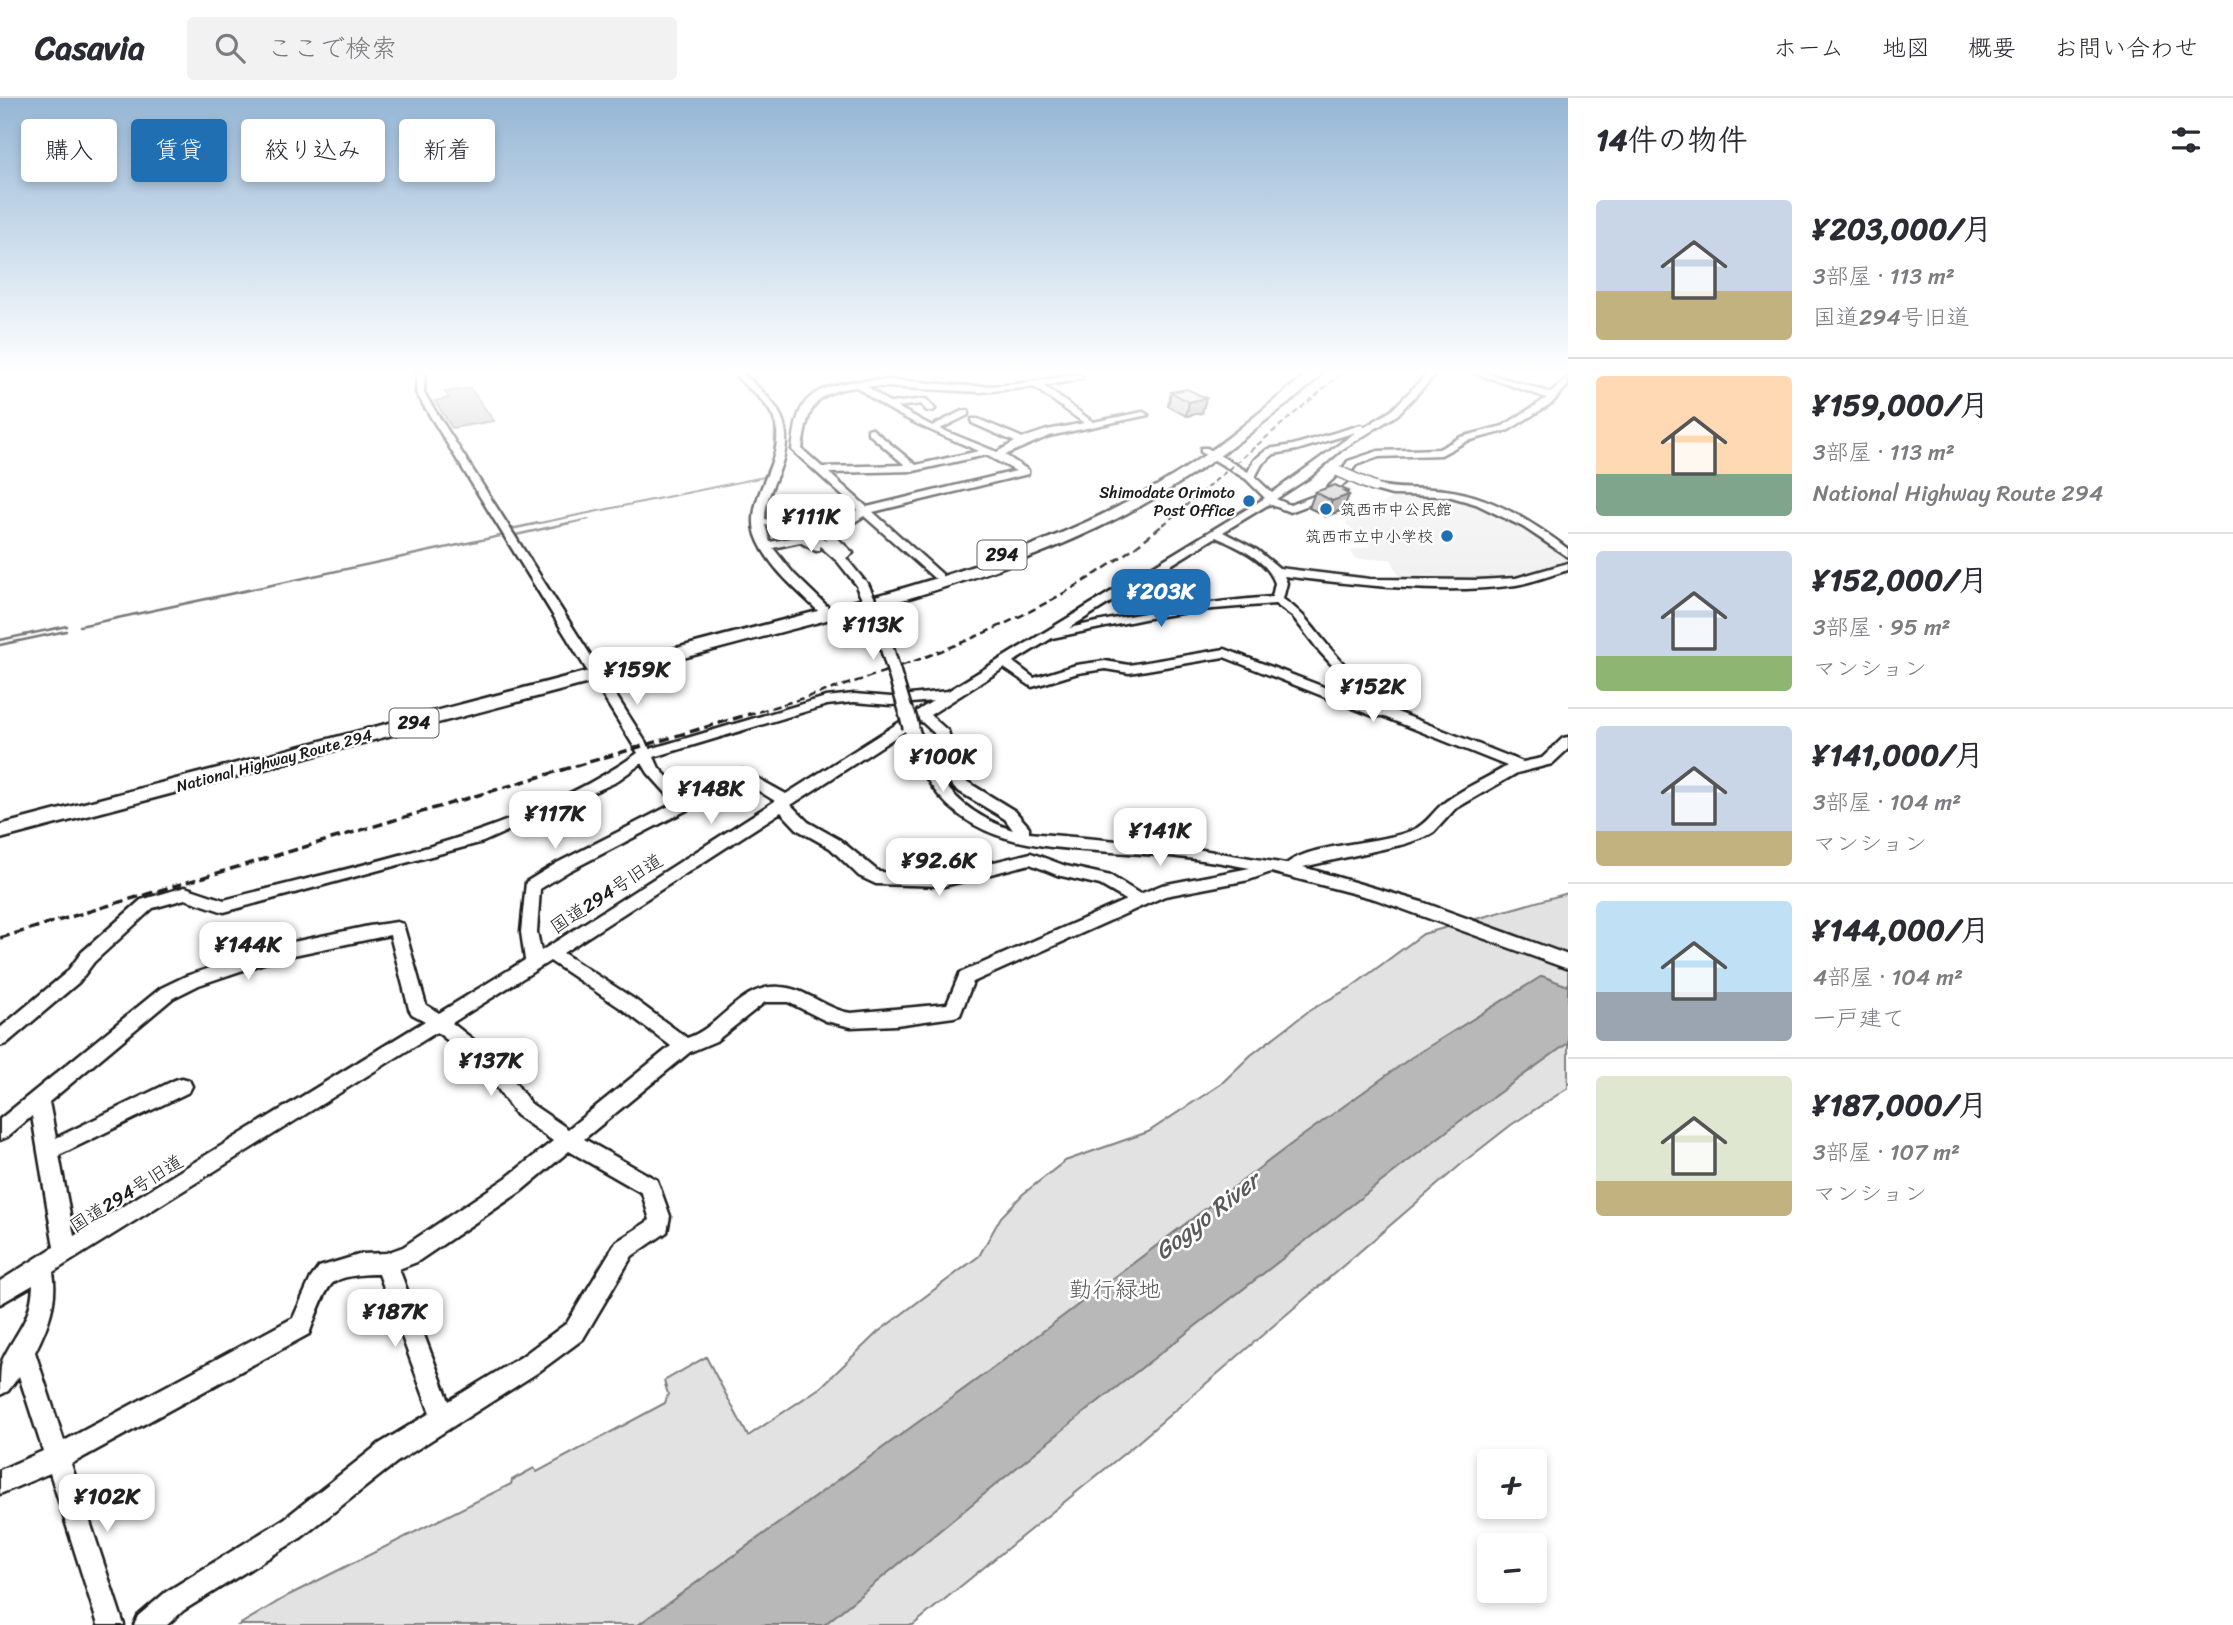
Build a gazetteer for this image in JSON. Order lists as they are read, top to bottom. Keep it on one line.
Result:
{"streets":{"highway":["294","National Highway Route 294"],"street":["国道294号旧道"]},"water":["Gogyo River"],"parks":["勤行緑地"],"places":["Shimodate Orimoto Post Office","筑西市中公民館","筑西市立中小学校"],"page":{"header":"Casavia","search":"ここで検索","nav":["ホーム","地図","概要","お問い合わせ"],"heading":"14件の物件","chip":["購入","賃貸","絞り込み","新着"],"list":[{"name":"¥203,000/月","note":"3部屋 · 113 m² · 国道294号旧道"},{"name":"¥159,000/月","note":"3部屋 · 113 m² · National Highway Route 294"},{"name":"¥152,000/月","note":"3部屋 · 95 m² · マンション"},{"name":"¥141,000/月","note":"3部屋 · 104 m² · マンション"},{"name":"¥144,000/月","note":"4部屋 · 104 m² · 一戸建て"},{"name":"¥187,000/月","note":"3部屋 · 107 m² · マンション"}],"price":["¥111K","¥203K","¥113K","¥159K","¥152K","¥100K","¥148K","¥117K","¥141K","¥92.6K","¥144K","¥137K","¥187K","¥102K"],"map_buttons":["+","−"]}}
